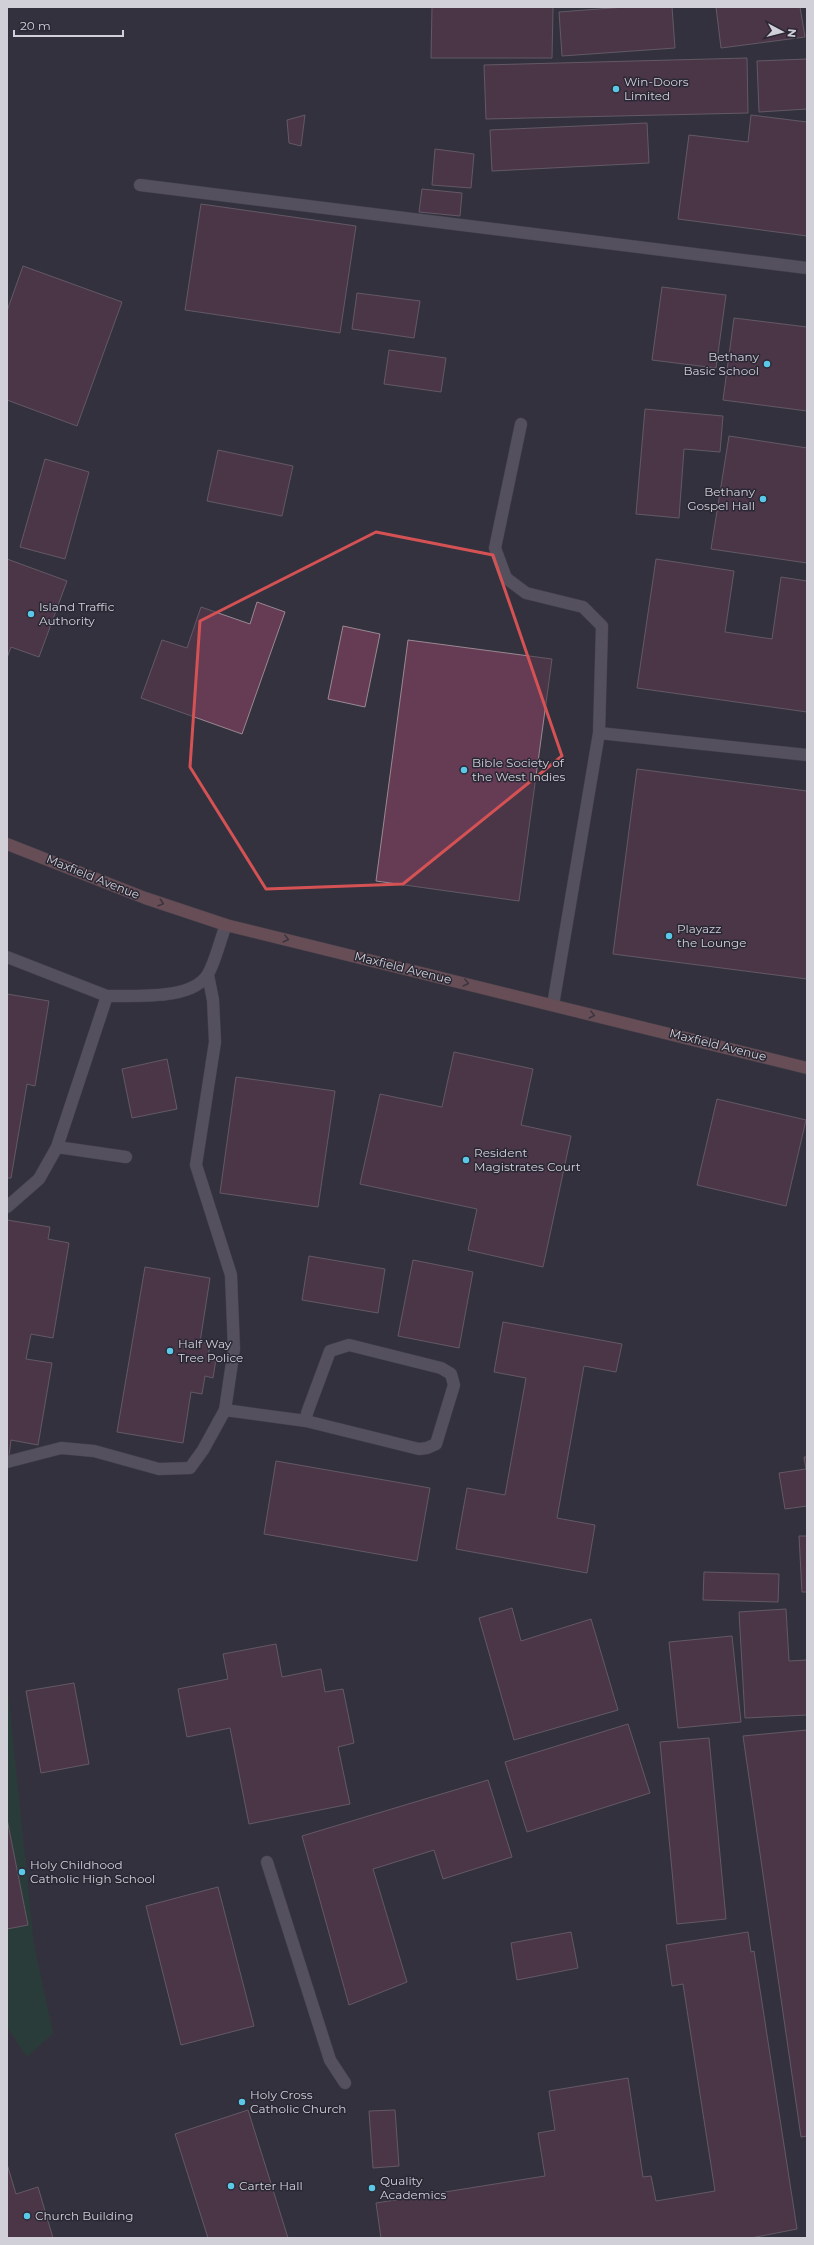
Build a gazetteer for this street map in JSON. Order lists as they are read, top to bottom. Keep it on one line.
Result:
{"streets":{"main road":["Maxfield Avenue"]},"one_way":["Maxfield Avenue"],"places":["Win-Doors Limited","Bethany Basic School","Bethany Gospel Hall","Island Traffic Authority","Bible Society of the West Indies","Playazz the Lounge","Resident Magistrates Court","Half Way Tree Police","Holy Childhood Catholic High School","Holy Cross Catholic Church","Carter Hall","Quality Academics","Church Building"],"scale_bar":"20 m","north":"right"}
